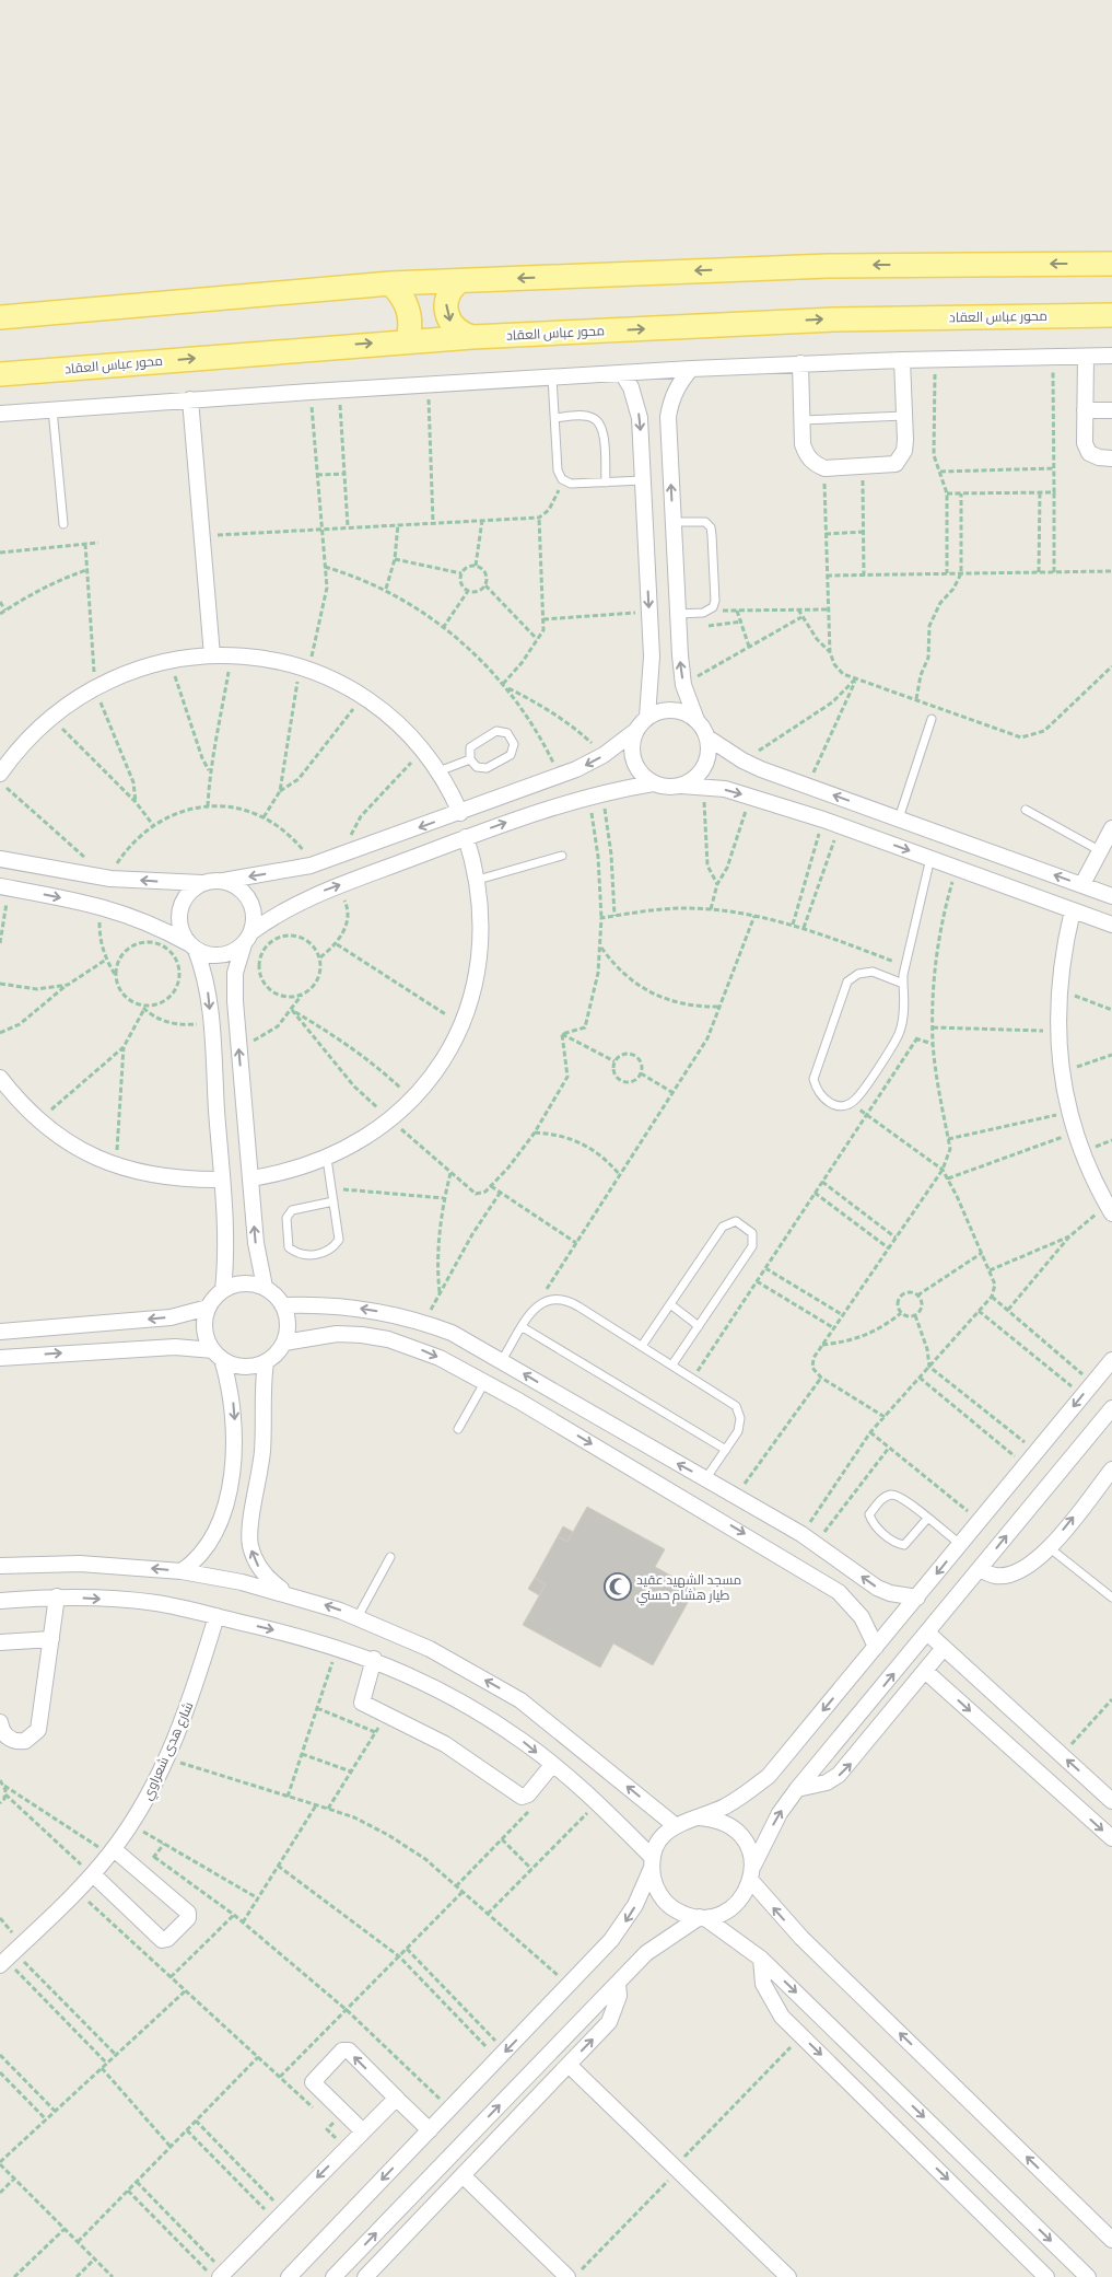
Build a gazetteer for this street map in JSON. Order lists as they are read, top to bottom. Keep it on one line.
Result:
{"streets":{"main road":["محور عباس العقاد"],"street":["شارع هدى شعراوي"]},"places":{"mosque":["مسجد الشهيد عقيد طيار هشام حسني"]}}
